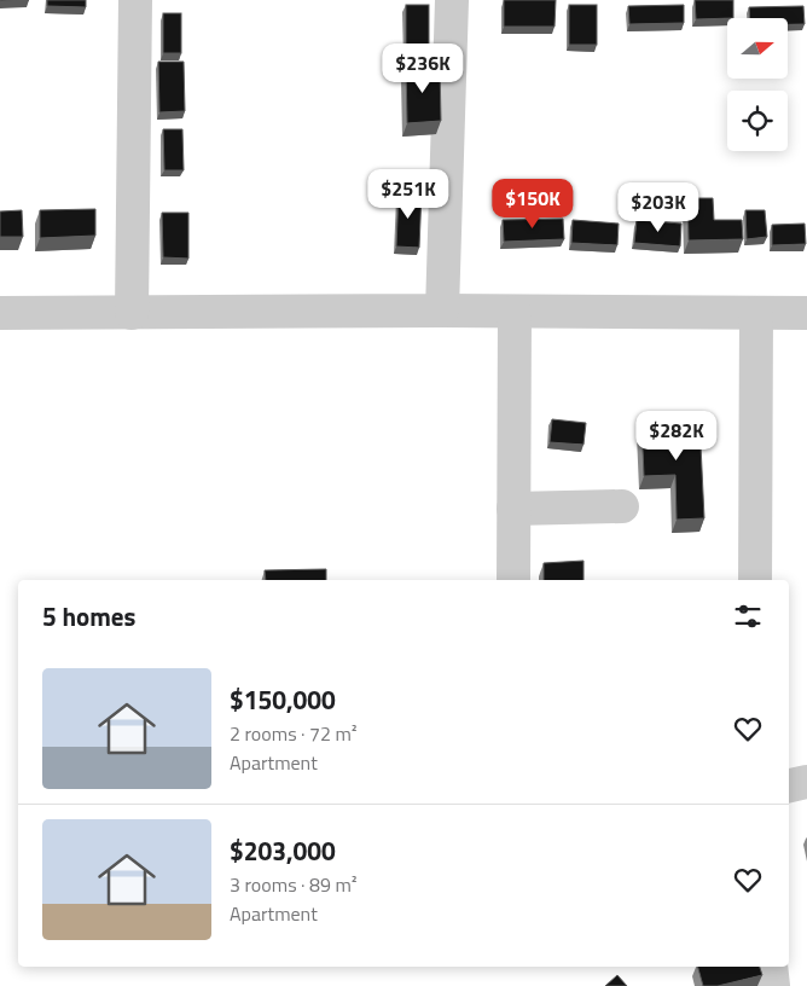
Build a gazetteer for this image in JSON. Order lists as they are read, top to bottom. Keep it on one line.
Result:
{"north":"right","page":{"price":["$236K","$251K","$150K","$203K","$282K"],"heading":"5 homes","list":[{"name":"$150,000","note":"2 rooms · 72 m² · Apartment"},{"name":"$203,000","note":"3 rooms · 89 m² · Apartment"}]}}
